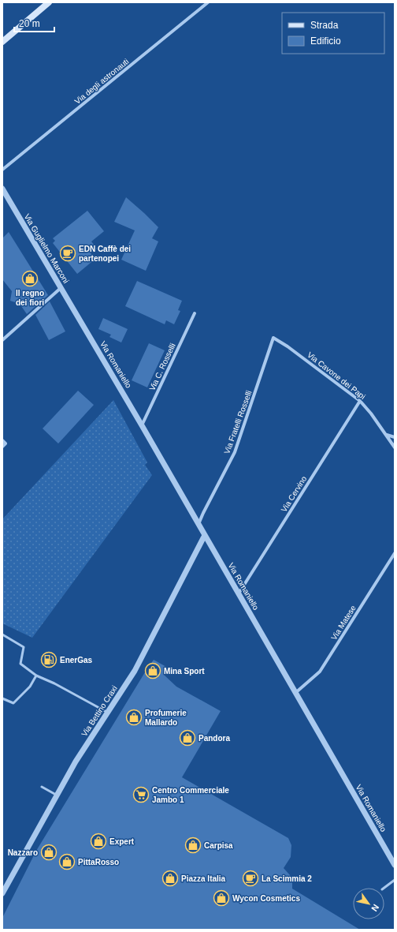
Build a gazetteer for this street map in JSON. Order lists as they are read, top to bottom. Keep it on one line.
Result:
{"streets":{"street":["Via degli astronauti","Via Guglielmo Marconi","Via Romaniello","Via C. Rosselli","Via Cavone dei Papi","Via Fratelli Rosselli","Via Cervino","Via Matese","Via Bettino Craxi"]},"crossings":[["Via Guglielmo Marconi","Via Romaniello"],["Via Romaniello","Via C. Rosselli"],["Via Romaniello","Via Fratelli Rosselli"],["Via Romaniello","Via Cervino"],["Via Romaniello","Via Matese"],["Via Romaniello","Via Bettino Craxi"],["Via Cavone dei Papi","Via Fratelli Rosselli"],["Via Cavone dei Papi","Via Cervino"]],"places":{"cafe":["EDN Caffè dei partenopei","La Scimmia 2"],"shop":["Il regno dei fiori","Mina Sport","Profumerie Mallardo","Pandora","Expert","Carpisa","Nazzaro","PittaRosso","Piazza Italia","Wycon Cosmetics"],"fuel station":["EnerGas"],"supermarket":["Centro Commerciale Jambo 1"]},"legend":["Strada","Edificio"],"scale_bar":"20 m","north":"bottom right"}
